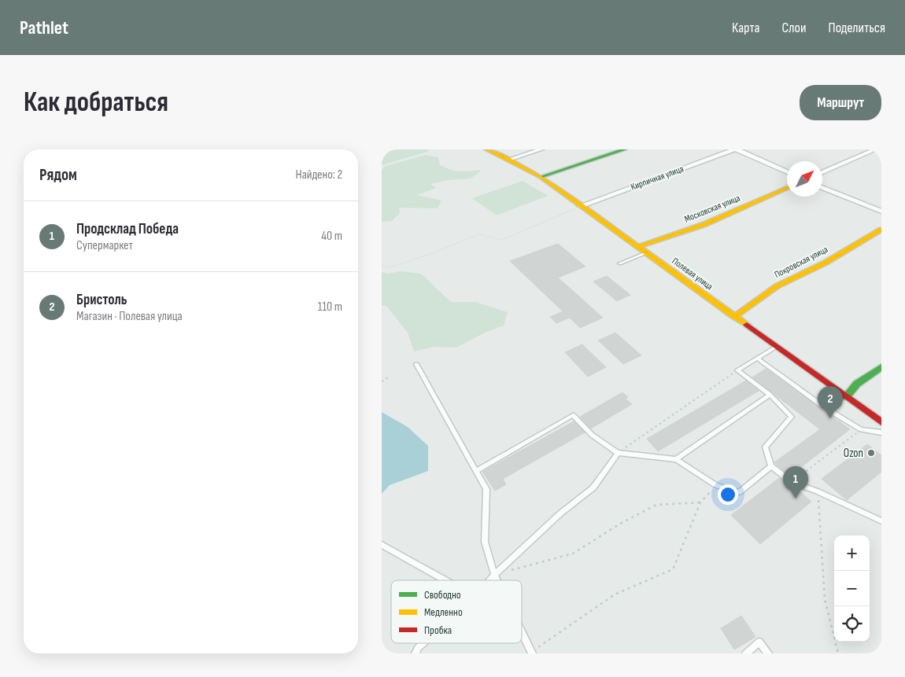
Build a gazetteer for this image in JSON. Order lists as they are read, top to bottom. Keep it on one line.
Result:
{"streets":{"street":["Кирпичная улица","Московская улица","Покровская улица","Полевая улица"]},"crossings":[["Кирпичная улица","Полевая улица"],["Московская улица","Полевая улица"],["Покровская улица","Полевая улица"]],"places":["Ozon"],"legend":["Свободно","Медленно","Пробка"],"north":"top right","page":{"header":"Pathlet","nav":["Карта","Слои","Поделиться"],"buttons":"Маршрут","title":"Как добраться","heading":["Рядом","Найдено: 2"],"list":[{"mark":"1","name":"Продсклад Победа","note":"Супермаркет","value":"40 m"},{"mark":"2","name":"Бристоль","note":"Магазин · Полевая улица","value":"110 m"}],"pins":["2","1"],"map_buttons":["+","−"]}}
